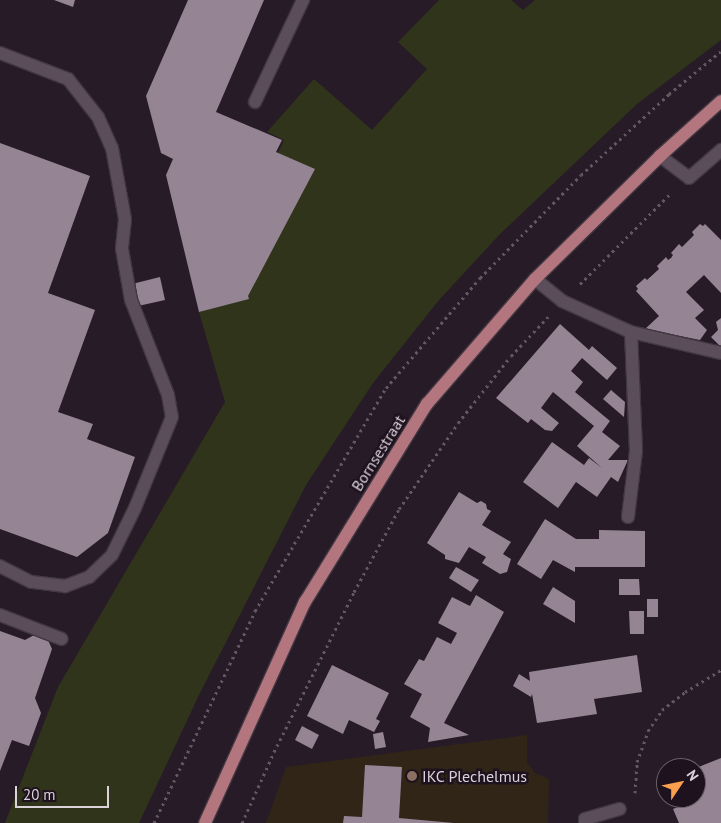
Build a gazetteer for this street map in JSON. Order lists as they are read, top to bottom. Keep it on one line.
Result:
{"streets":{"main road":["Bornsestraat"]},"places":["IKC Plechelmus"],"scale_bar":"20 m","north":"top right"}
